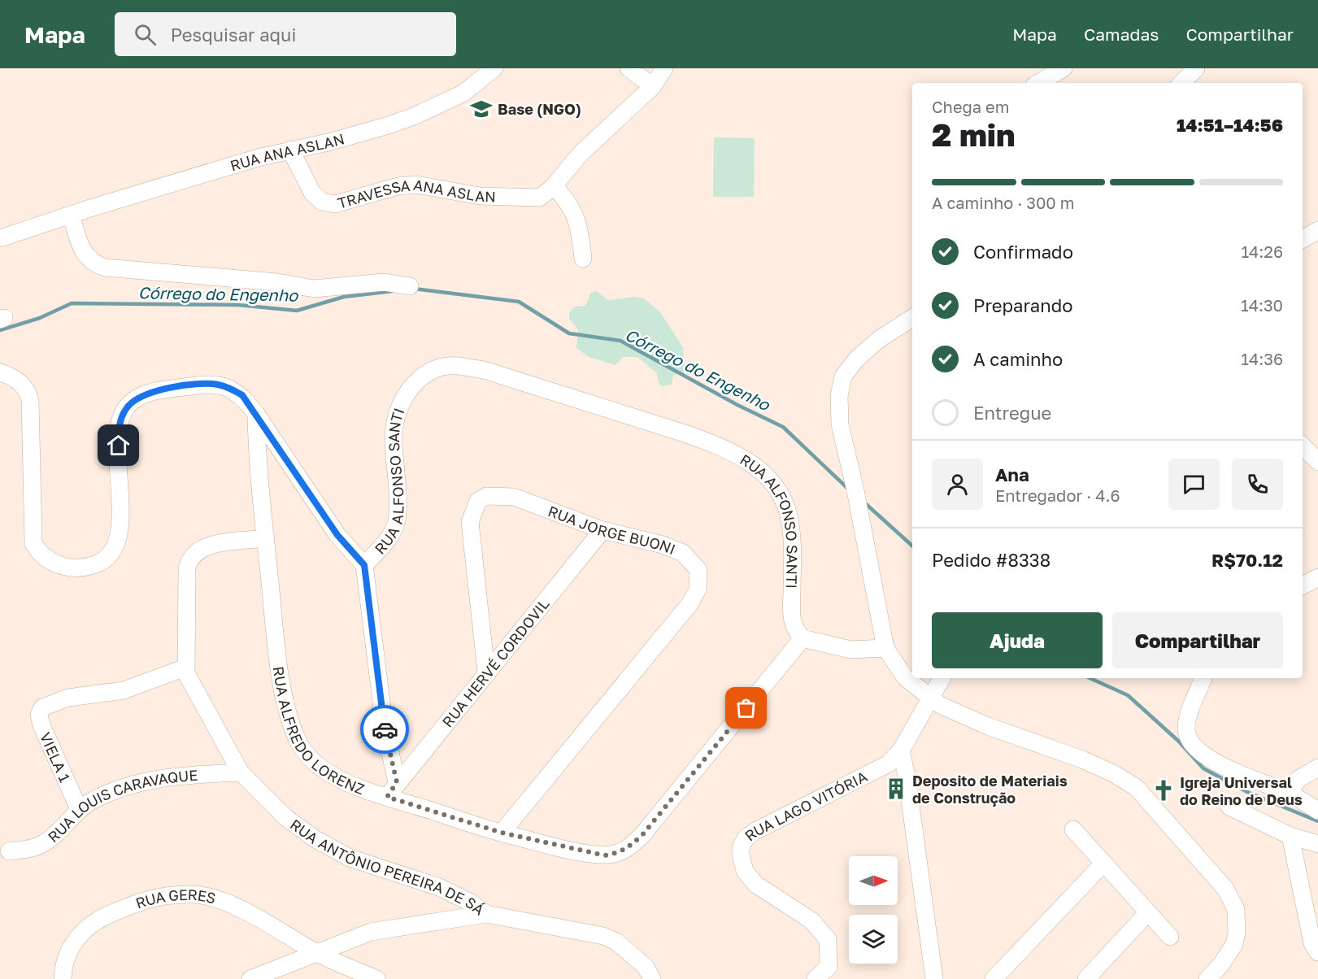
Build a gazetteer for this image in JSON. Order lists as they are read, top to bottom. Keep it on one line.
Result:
{"streets":{"street":["RUA ANA ASLAN","TRAVESSA ANA ASLAN","RUA ALFONSO SANTI","RUA JORGE BUONI","RUA HERVÉ CORDOVIL","RUA ALFREDO LORENZ","VIELA 1","RUA LAGO VITÓRIA","RUA LOUIS CARAVAQUE","RUA ANTÔNIO PEREIRA DE SÁ","RUA GERES"]},"crossings":[["RUA ANA ASLAN","TRAVESSA ANA ASLAN"],["RUA ALFONSO SANTI","RUA ALFREDO LORENZ"],["RUA JORGE BUONI","RUA HERVÉ CORDOVIL"],["RUA JORGE BUONI","RUA ALFREDO LORENZ"],["RUA HERVÉ CORDOVIL","RUA ALFREDO LORENZ"],["VIELA 1","RUA LOUIS CARAVAQUE"],["VIELA 1","RUA ANTÔNIO PEREIRA DE SÁ"],["RUA LOUIS CARAVAQUE","RUA ANTÔNIO PEREIRA DE SÁ"]],"water":["Córrego do Engenho"],"places":{"school or university":["Base (NGO)"],"building":["Deposito de Materiais de Construção"],"church":["Igreja Universal do Reino de Deus"]},"north":"right","page":{"header":"Mapa","search":"Pesquisar aqui","nav":["Mapa","Camadas","Compartilhar"],"heading":["2 min","Chega em","14:51–14:56"],"panel":["Ana","Entregador · 4.6","Pedido #8338","R$70.12"],"bar":"A caminho · 300 m","list":[["Confirmado","14:26"],["Preparando","14:30"],["A caminho","14:36"],"Entregue"],"buttons":["Ajuda","Compartilhar"]}}
